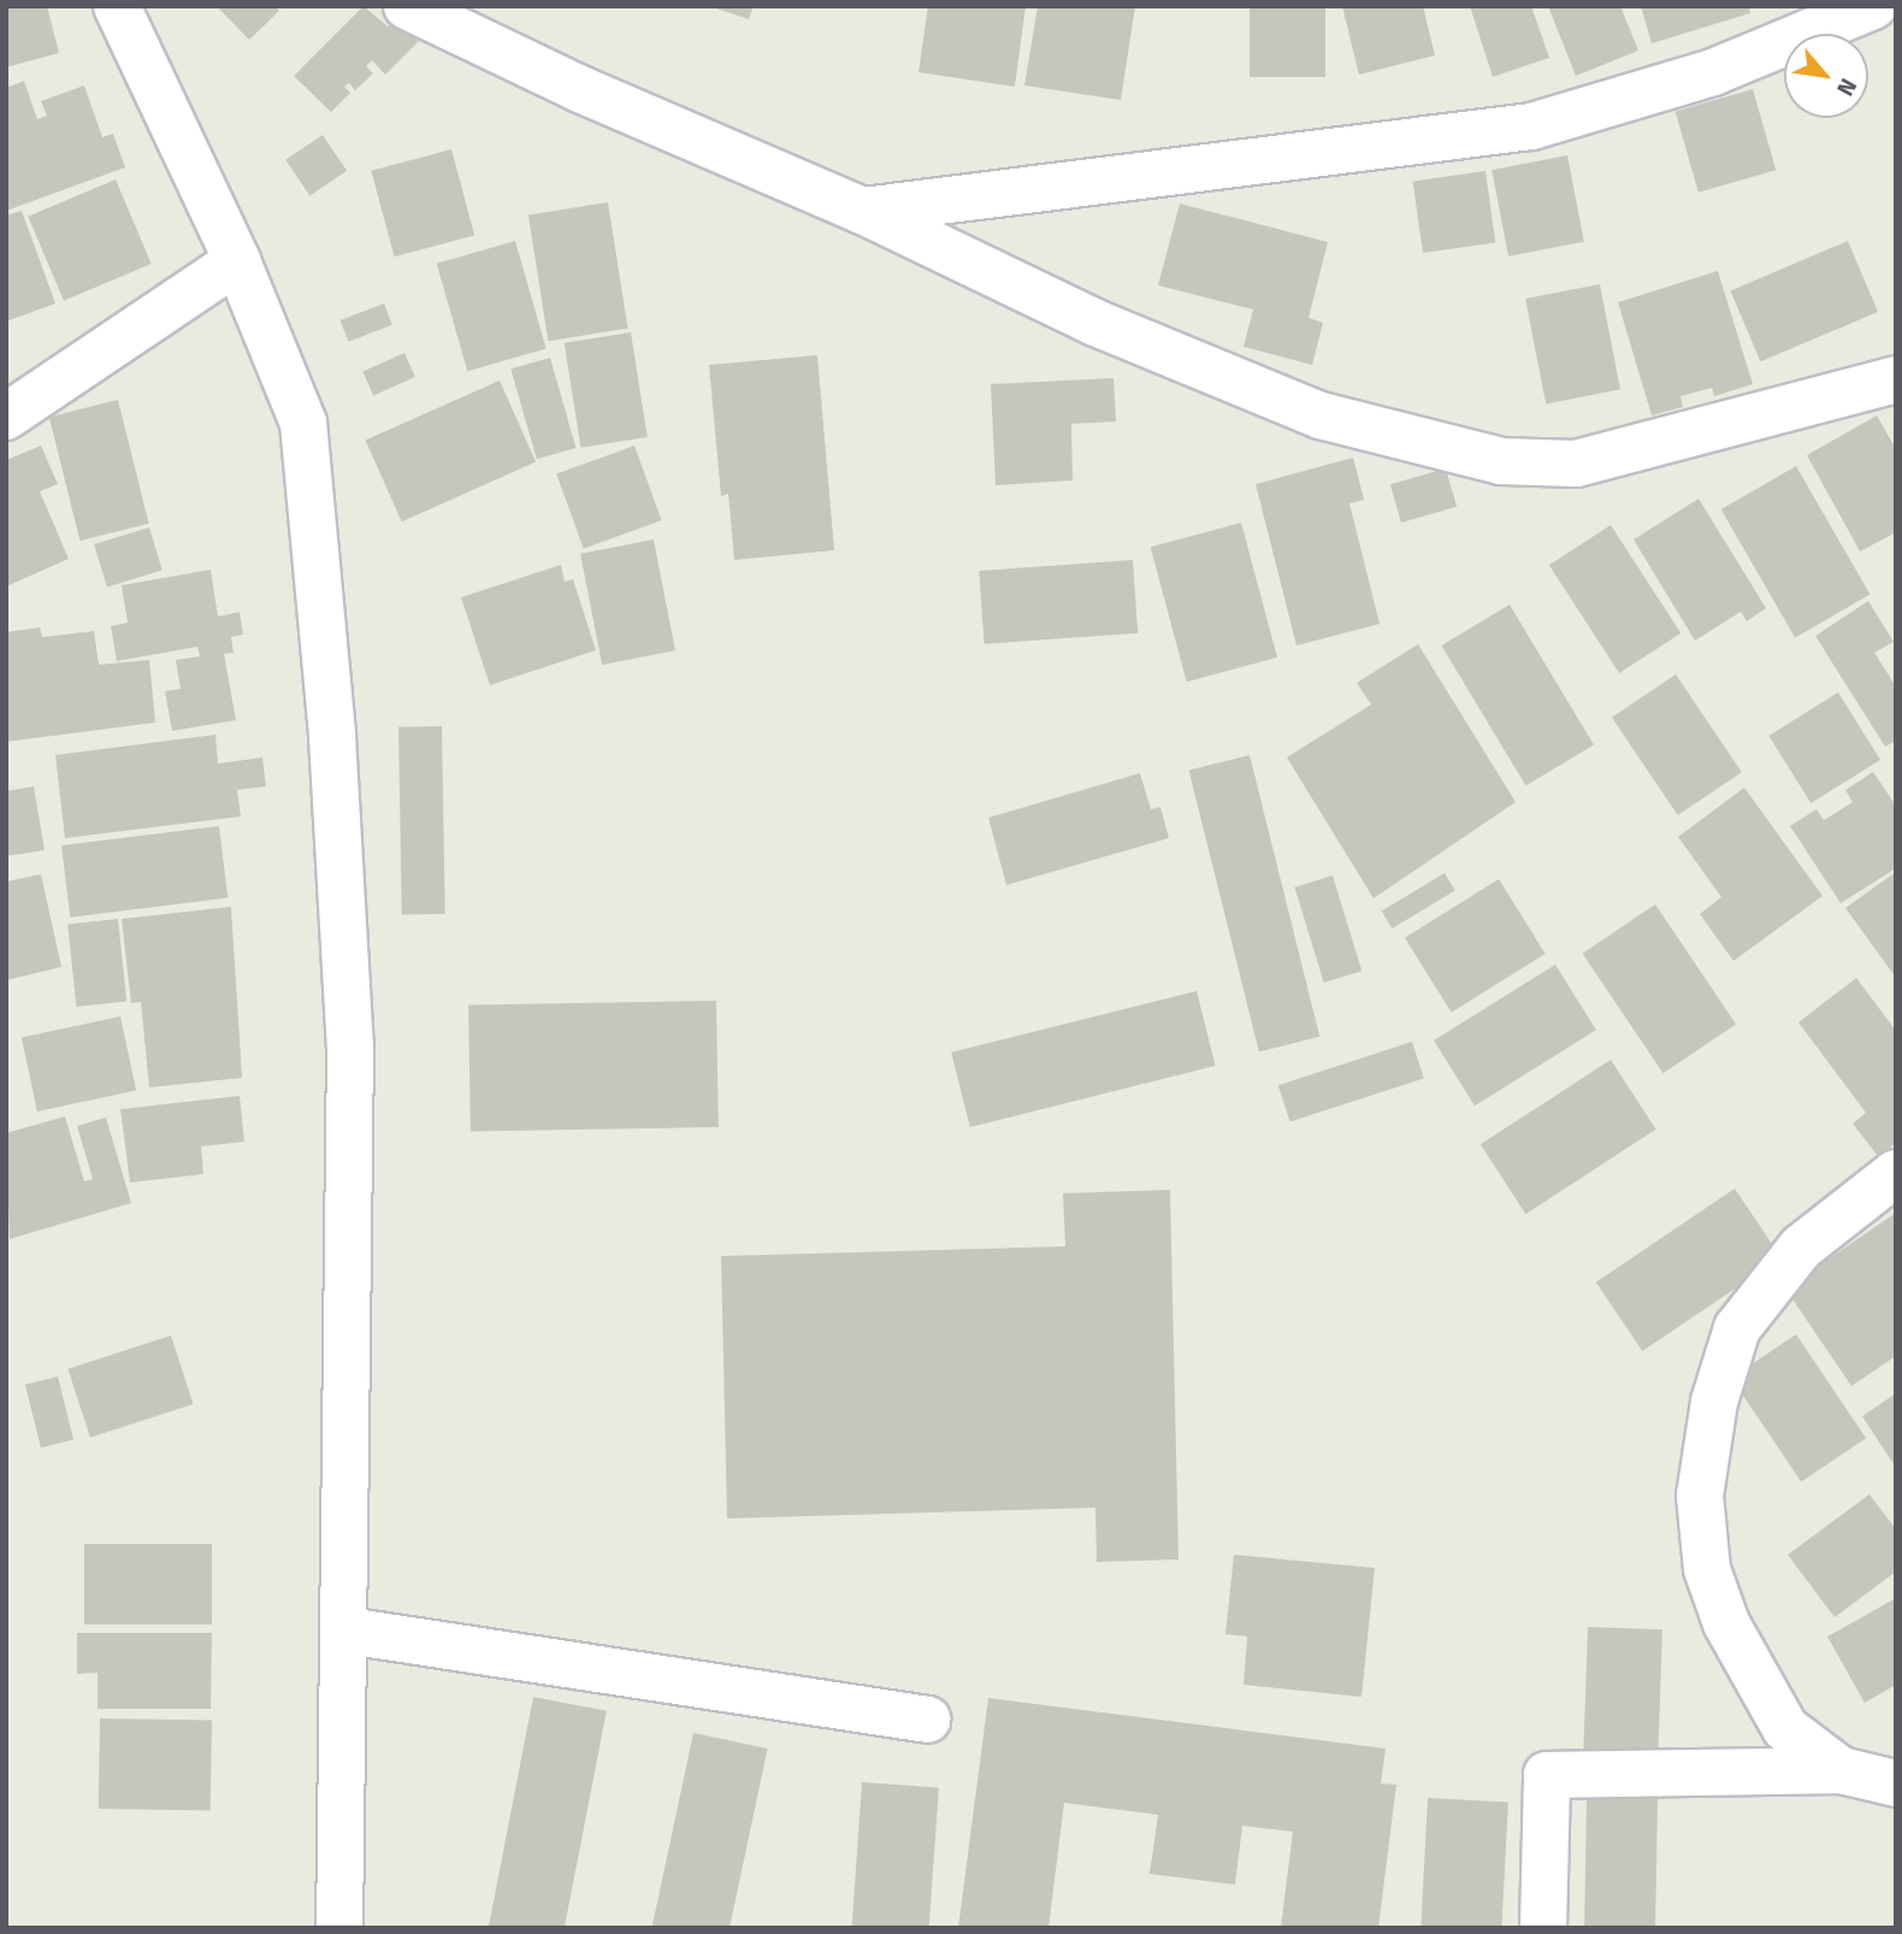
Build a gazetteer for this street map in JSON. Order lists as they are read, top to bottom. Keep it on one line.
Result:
{"north":"bottom right"}
